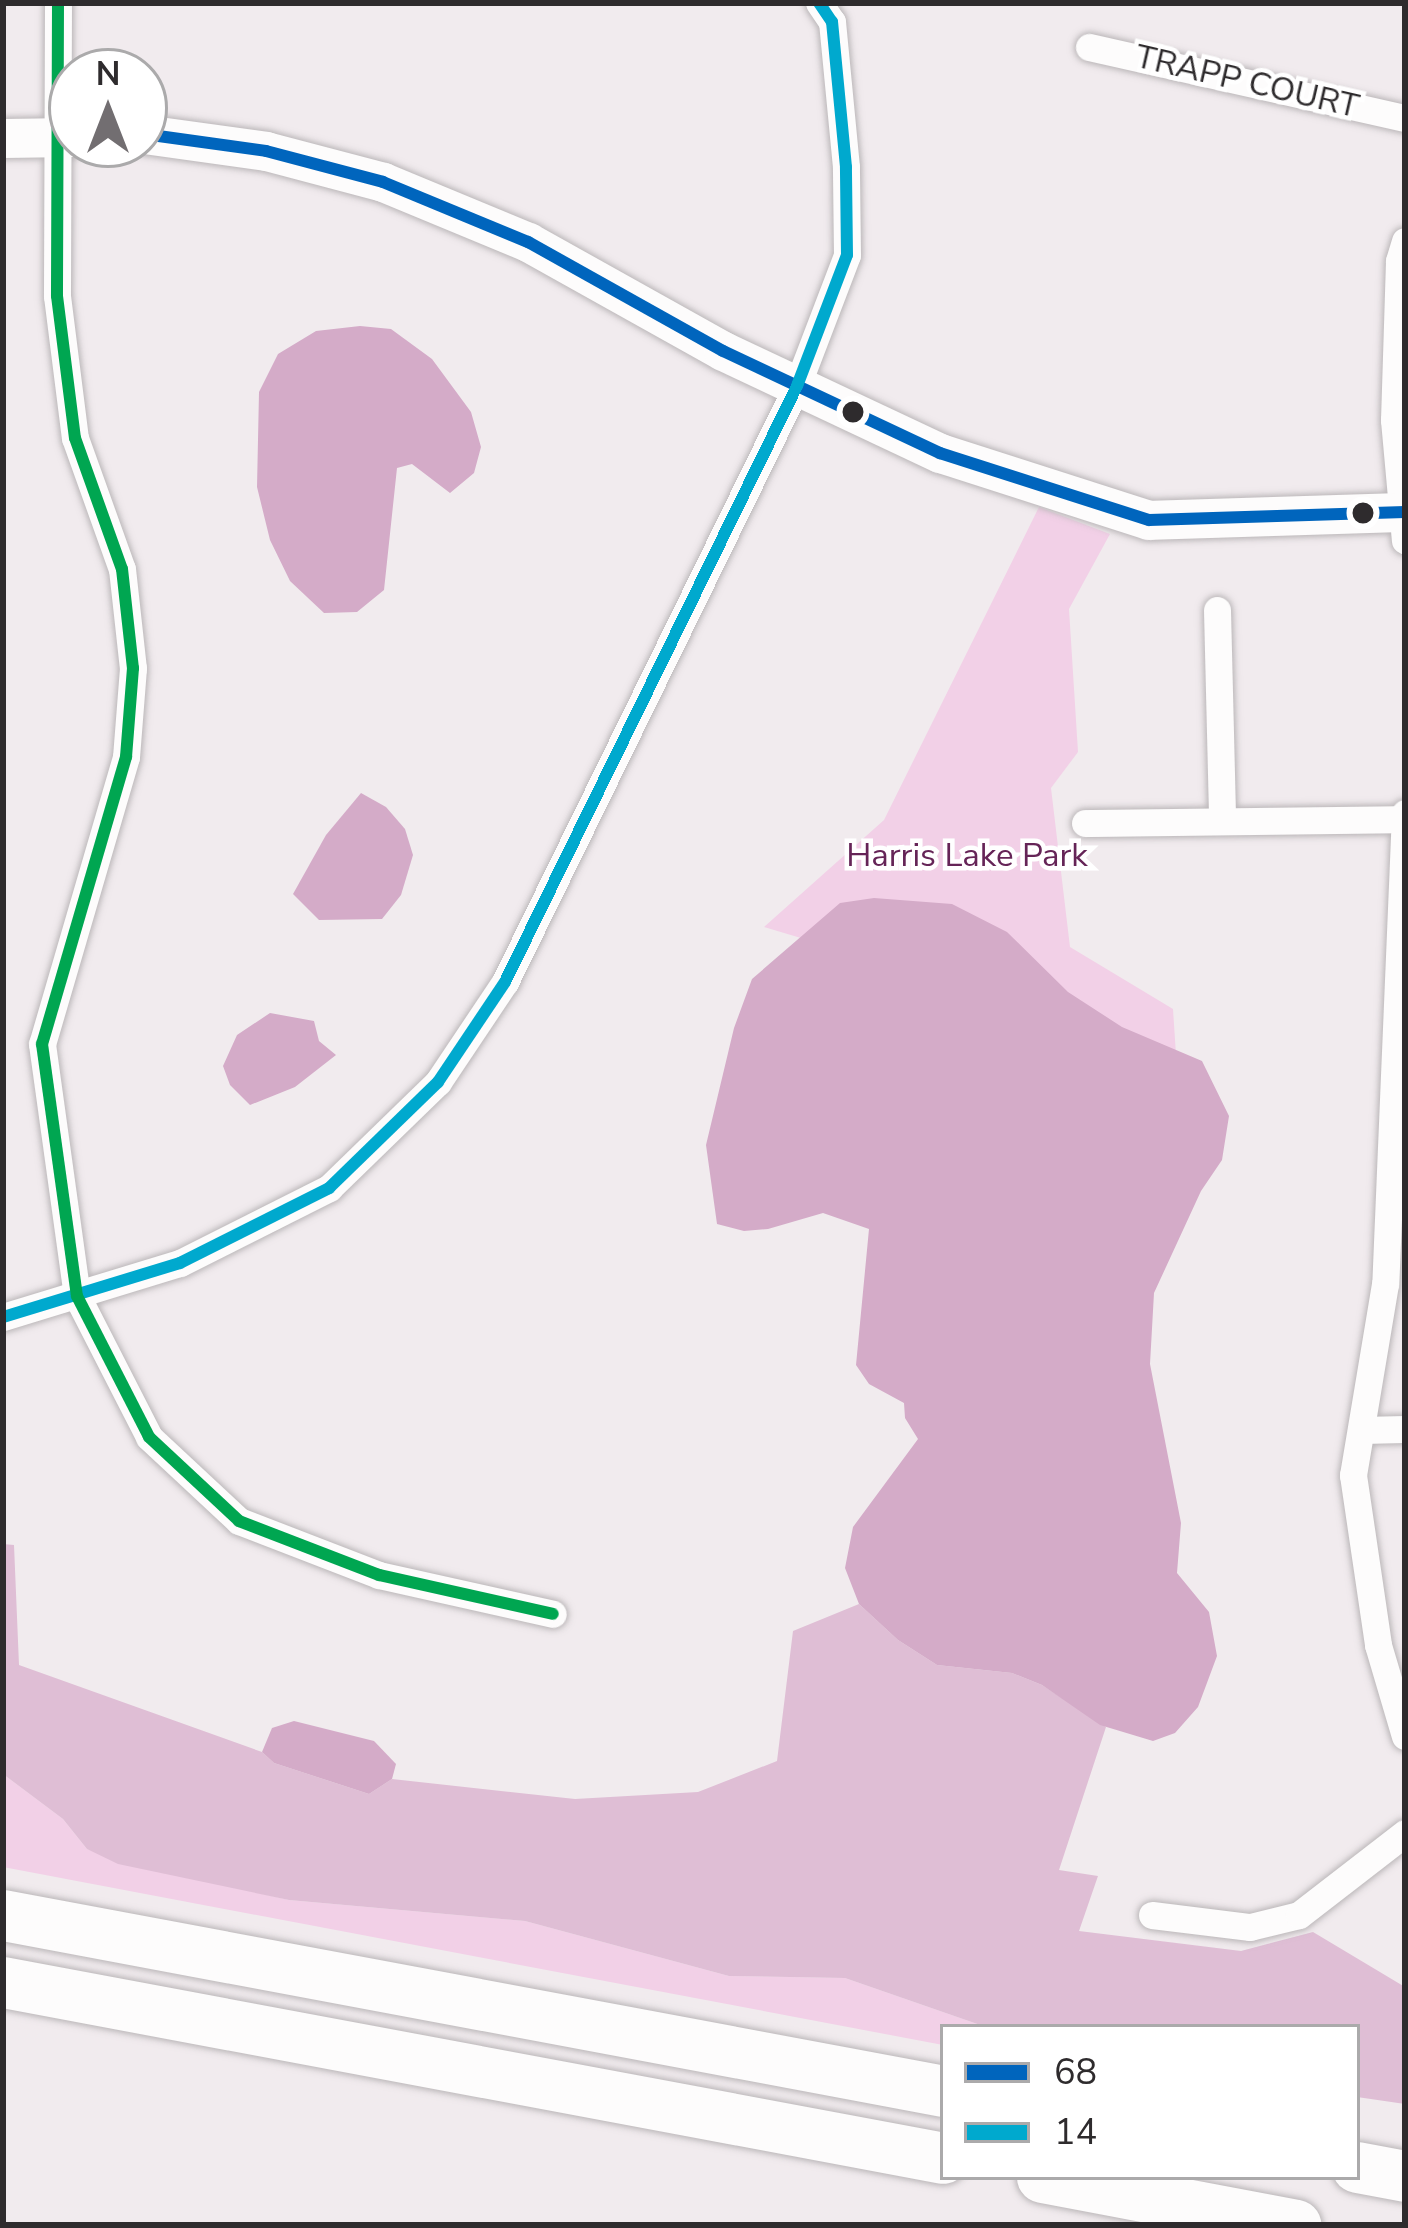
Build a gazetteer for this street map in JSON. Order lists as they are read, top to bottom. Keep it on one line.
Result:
{"streets":{"street":["TRAPP COURT"]},"parks":["Harris Lake Park"],"lines":["transit line 14","transit line 68"],"legend":["68","14"],"north":"top"}
